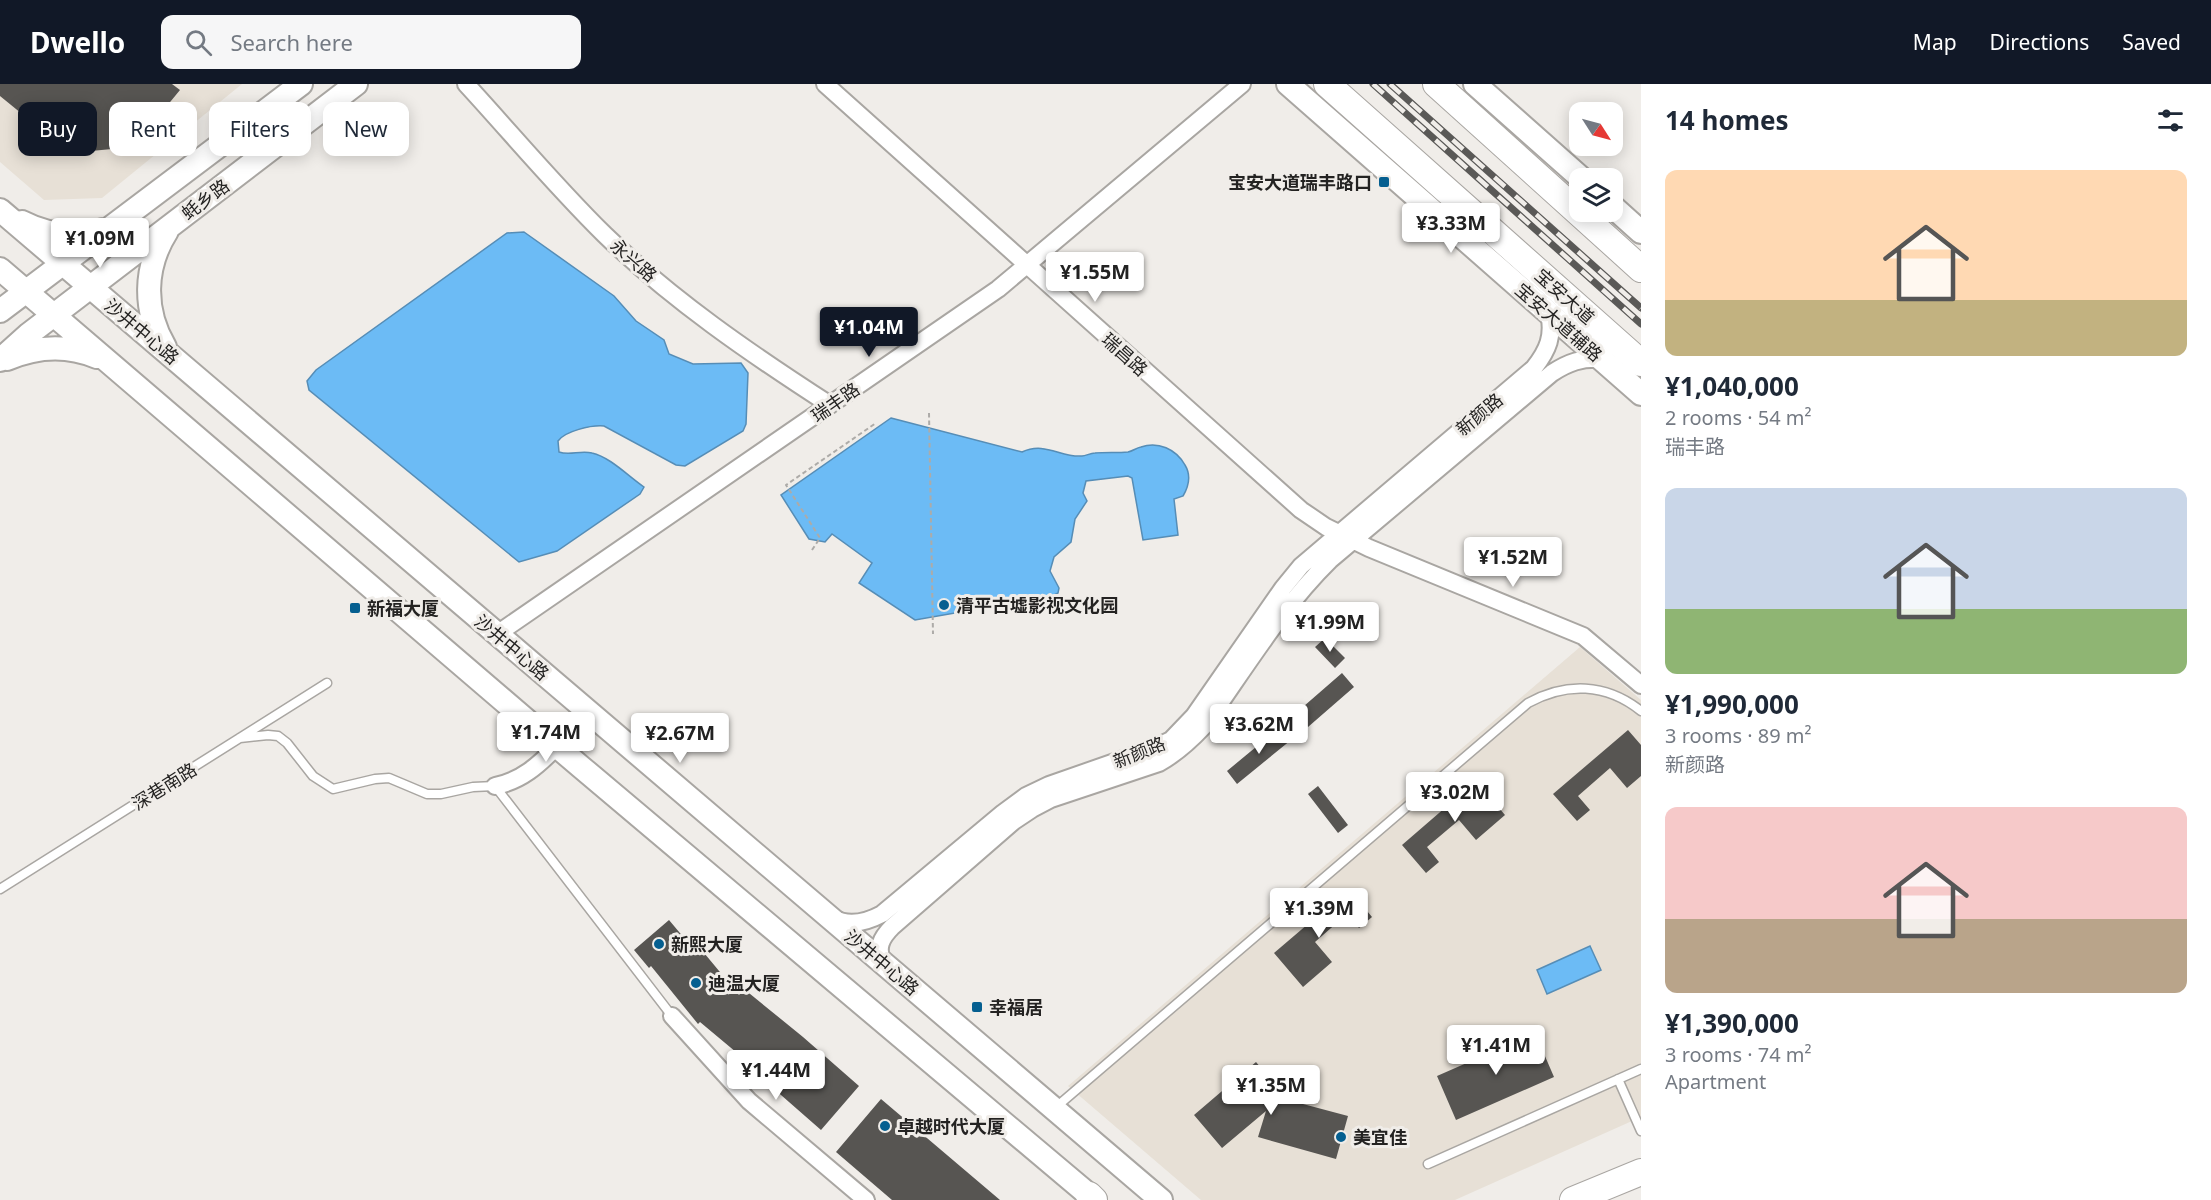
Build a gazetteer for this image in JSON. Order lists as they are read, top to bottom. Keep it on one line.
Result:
{"streets":{"main road":["宝安大道"],"street":["蚝乡路","永兴路","宝安大道辅路","沙井中心路","瑞昌路","瑞丰路","新颜路"],"lane":["深巷南路"]},"crossings":[["蚝乡路","沙井中心路"],["永兴路","瑞丰路"],["宝安大道辅路","新颜路"],["沙井中心路","瑞丰路"],["沙井中心路","新颜路"],["瑞昌路","瑞丰路"],["瑞昌路","新颜路"]],"places":{"transit":["宝安大道瑞丰路口","新福大厦","幸福居"],"other":["清平古墟影视文化园","新熙大厦","迪温大厦","卓越时代大厦","美宜佳"]},"north":"bottom right","page":{"header":"Dwello","search":"Search here","nav":["Map","Directions","Saved"],"heading":"14 homes","chip":["Buy","Rent","Filters","New"],"list":[{"name":"¥1,040,000","note":"2 rooms · 54 m² · 瑞丰路"},{"name":"¥1,990,000","note":"3 rooms · 89 m² · 新颜路"},{"name":"¥1,390,000","note":"3 rooms · 74 m² · Apartment"}],"price":["¥3.33M","¥1.09M","¥1.55M","¥1.04M","¥1.52M","¥1.99M","¥3.62M","¥1.74M","¥2.67M","¥3.02M","¥1.39M","¥1.41M","¥1.44M","¥1.35M"]}}
